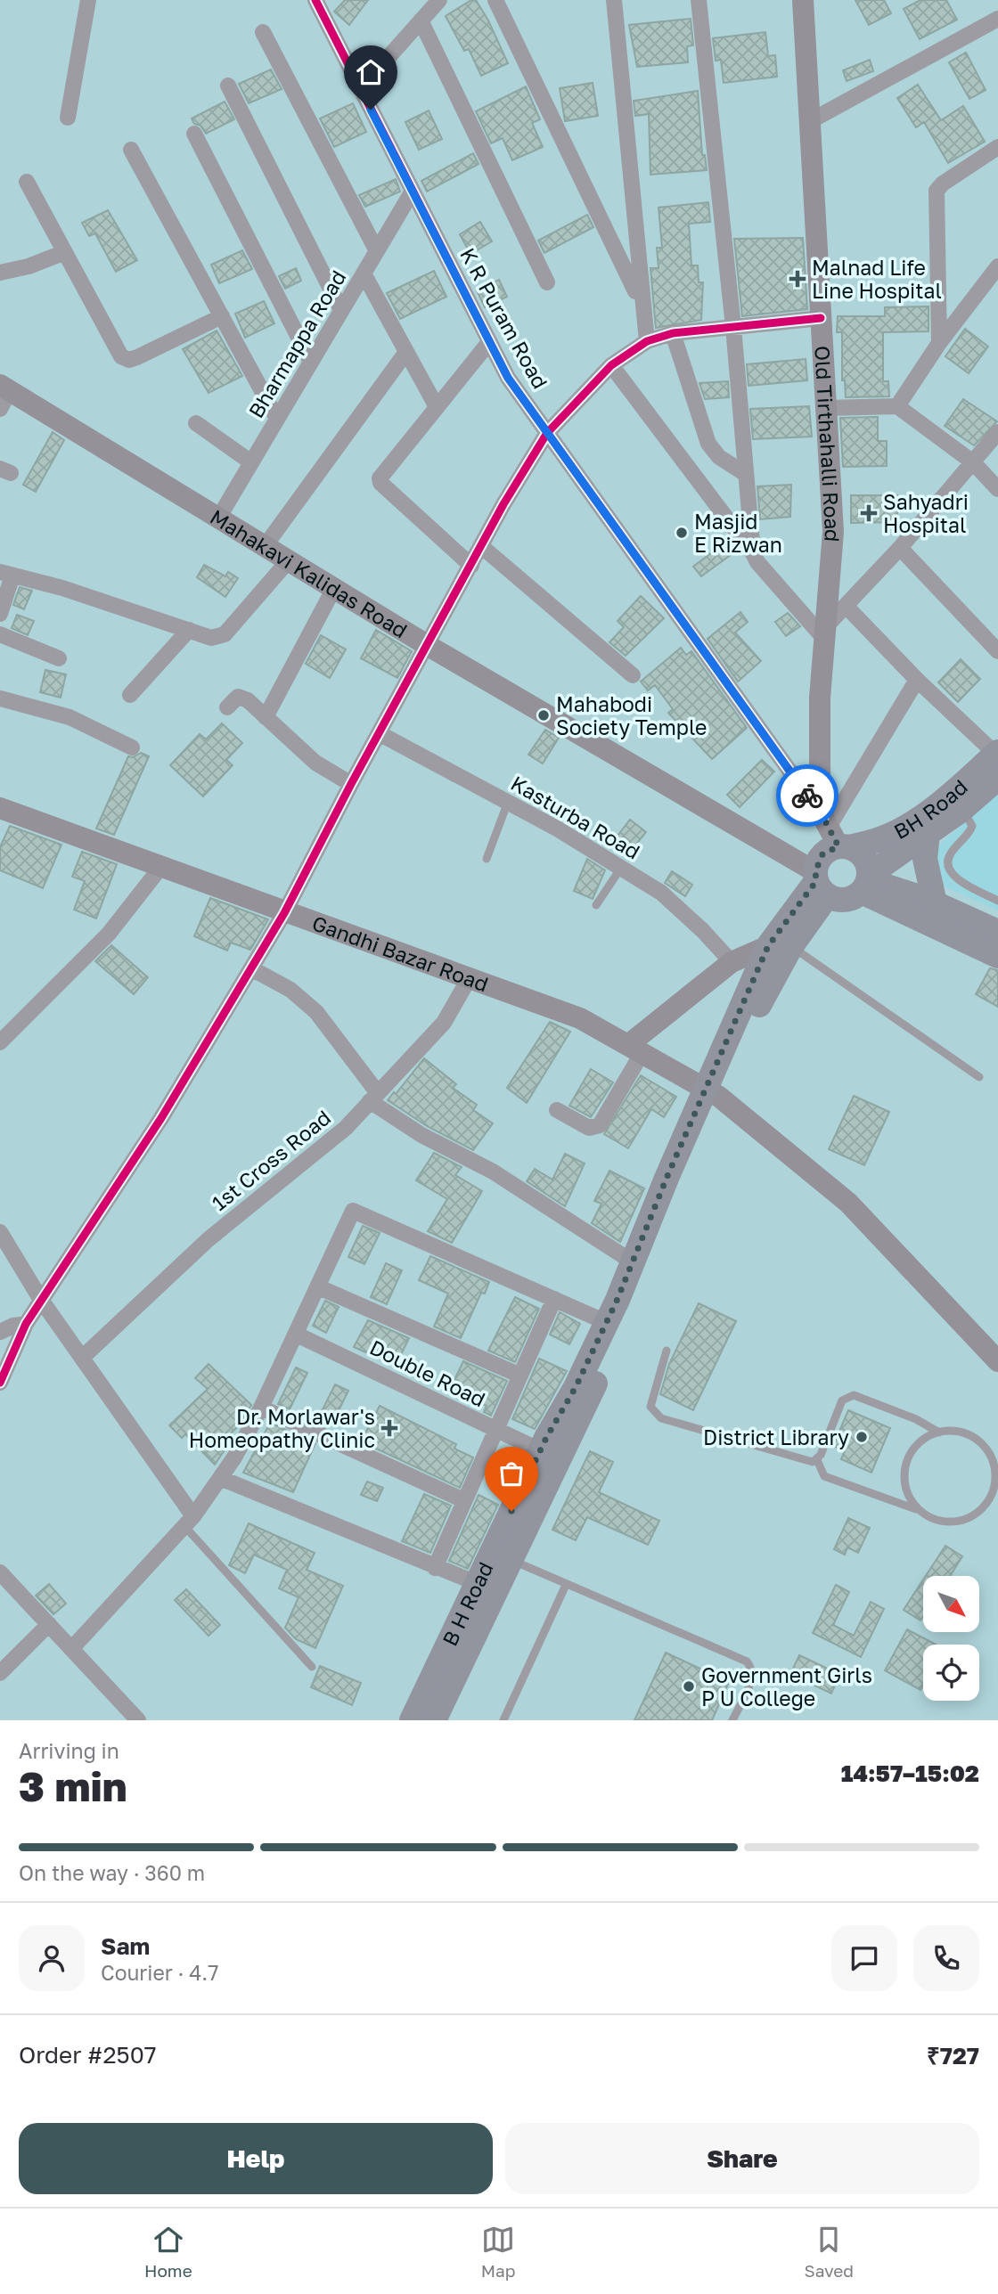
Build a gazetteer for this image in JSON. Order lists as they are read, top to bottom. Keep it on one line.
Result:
{"streets":{"main road":["Old Tirthahalli Road","Mahakavi Kalidas Road","BH Road","Gandhi Bazar Road","B H Road"],"street":["K R Puram Road","Bharmappa Road","Kasturba Road","1st Cross Road","Double Road"]},"crossings":[["K R Puram Road","Bharmappa Road"],["K R Puram Road","Old Tirthahalli Road"],["K R Puram Road","BH Road"],["Bharmappa Road","Mahakavi Kalidas Road"],["Old Tirthahalli Road","BH Road"],["Gandhi Bazar Road","1st Cross Road"],["Gandhi Bazar Road","B H Road"],["Double Road","B H Road"]],"places":{"health":["Malnad Life Line Hospital","Sahyadri Hospital","Dr. Morlawar's Homeopathy Clinic"],"other":["Masjid E Rizwan","Mahabodi Society Temple","District Library","Government Girls P U College"]},"north":"bottom right","page":{"heading":["3 min","Arriving in","14:57–15:02"],"panel":["Sam","Courier · 4.7","Order #2507","₹727"],"bar":"On the way · 360 m","buttons":["Help","Share"],"tabs":["Home","Map","Saved"]}}
